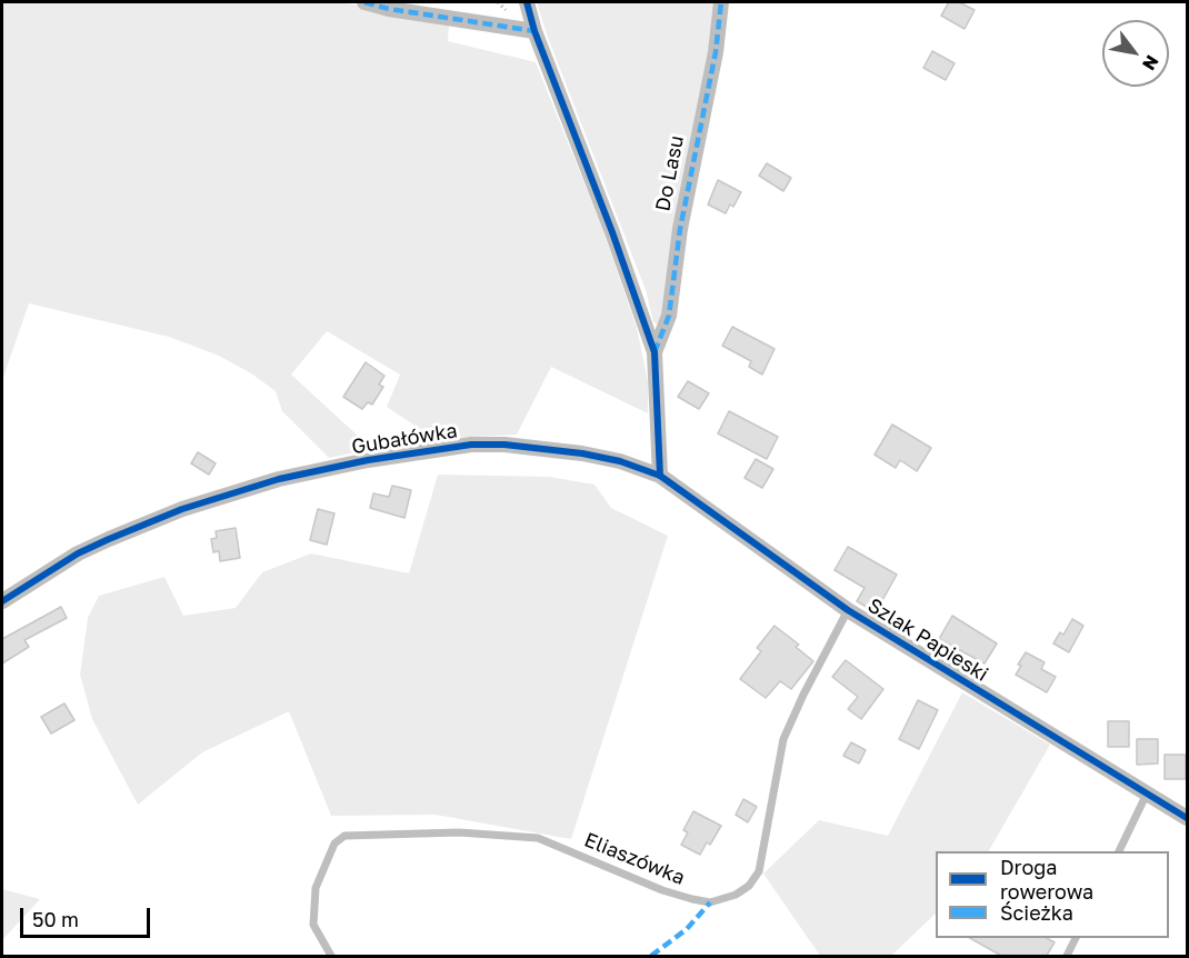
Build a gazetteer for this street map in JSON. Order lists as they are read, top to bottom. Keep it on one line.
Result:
{"streets":{"street":["Do Lasu","Gubałówka","Szlak Papieski"],"lane":["Eliaszówka"]},"crossings":[["Gubałówka","Szlak Papieski"],["Szlak Papieski","Eliaszówka"]],"legend":["Droga rowerowa","Ścieżka"],"scale_bar":"50 m","north":"bottom right"}
